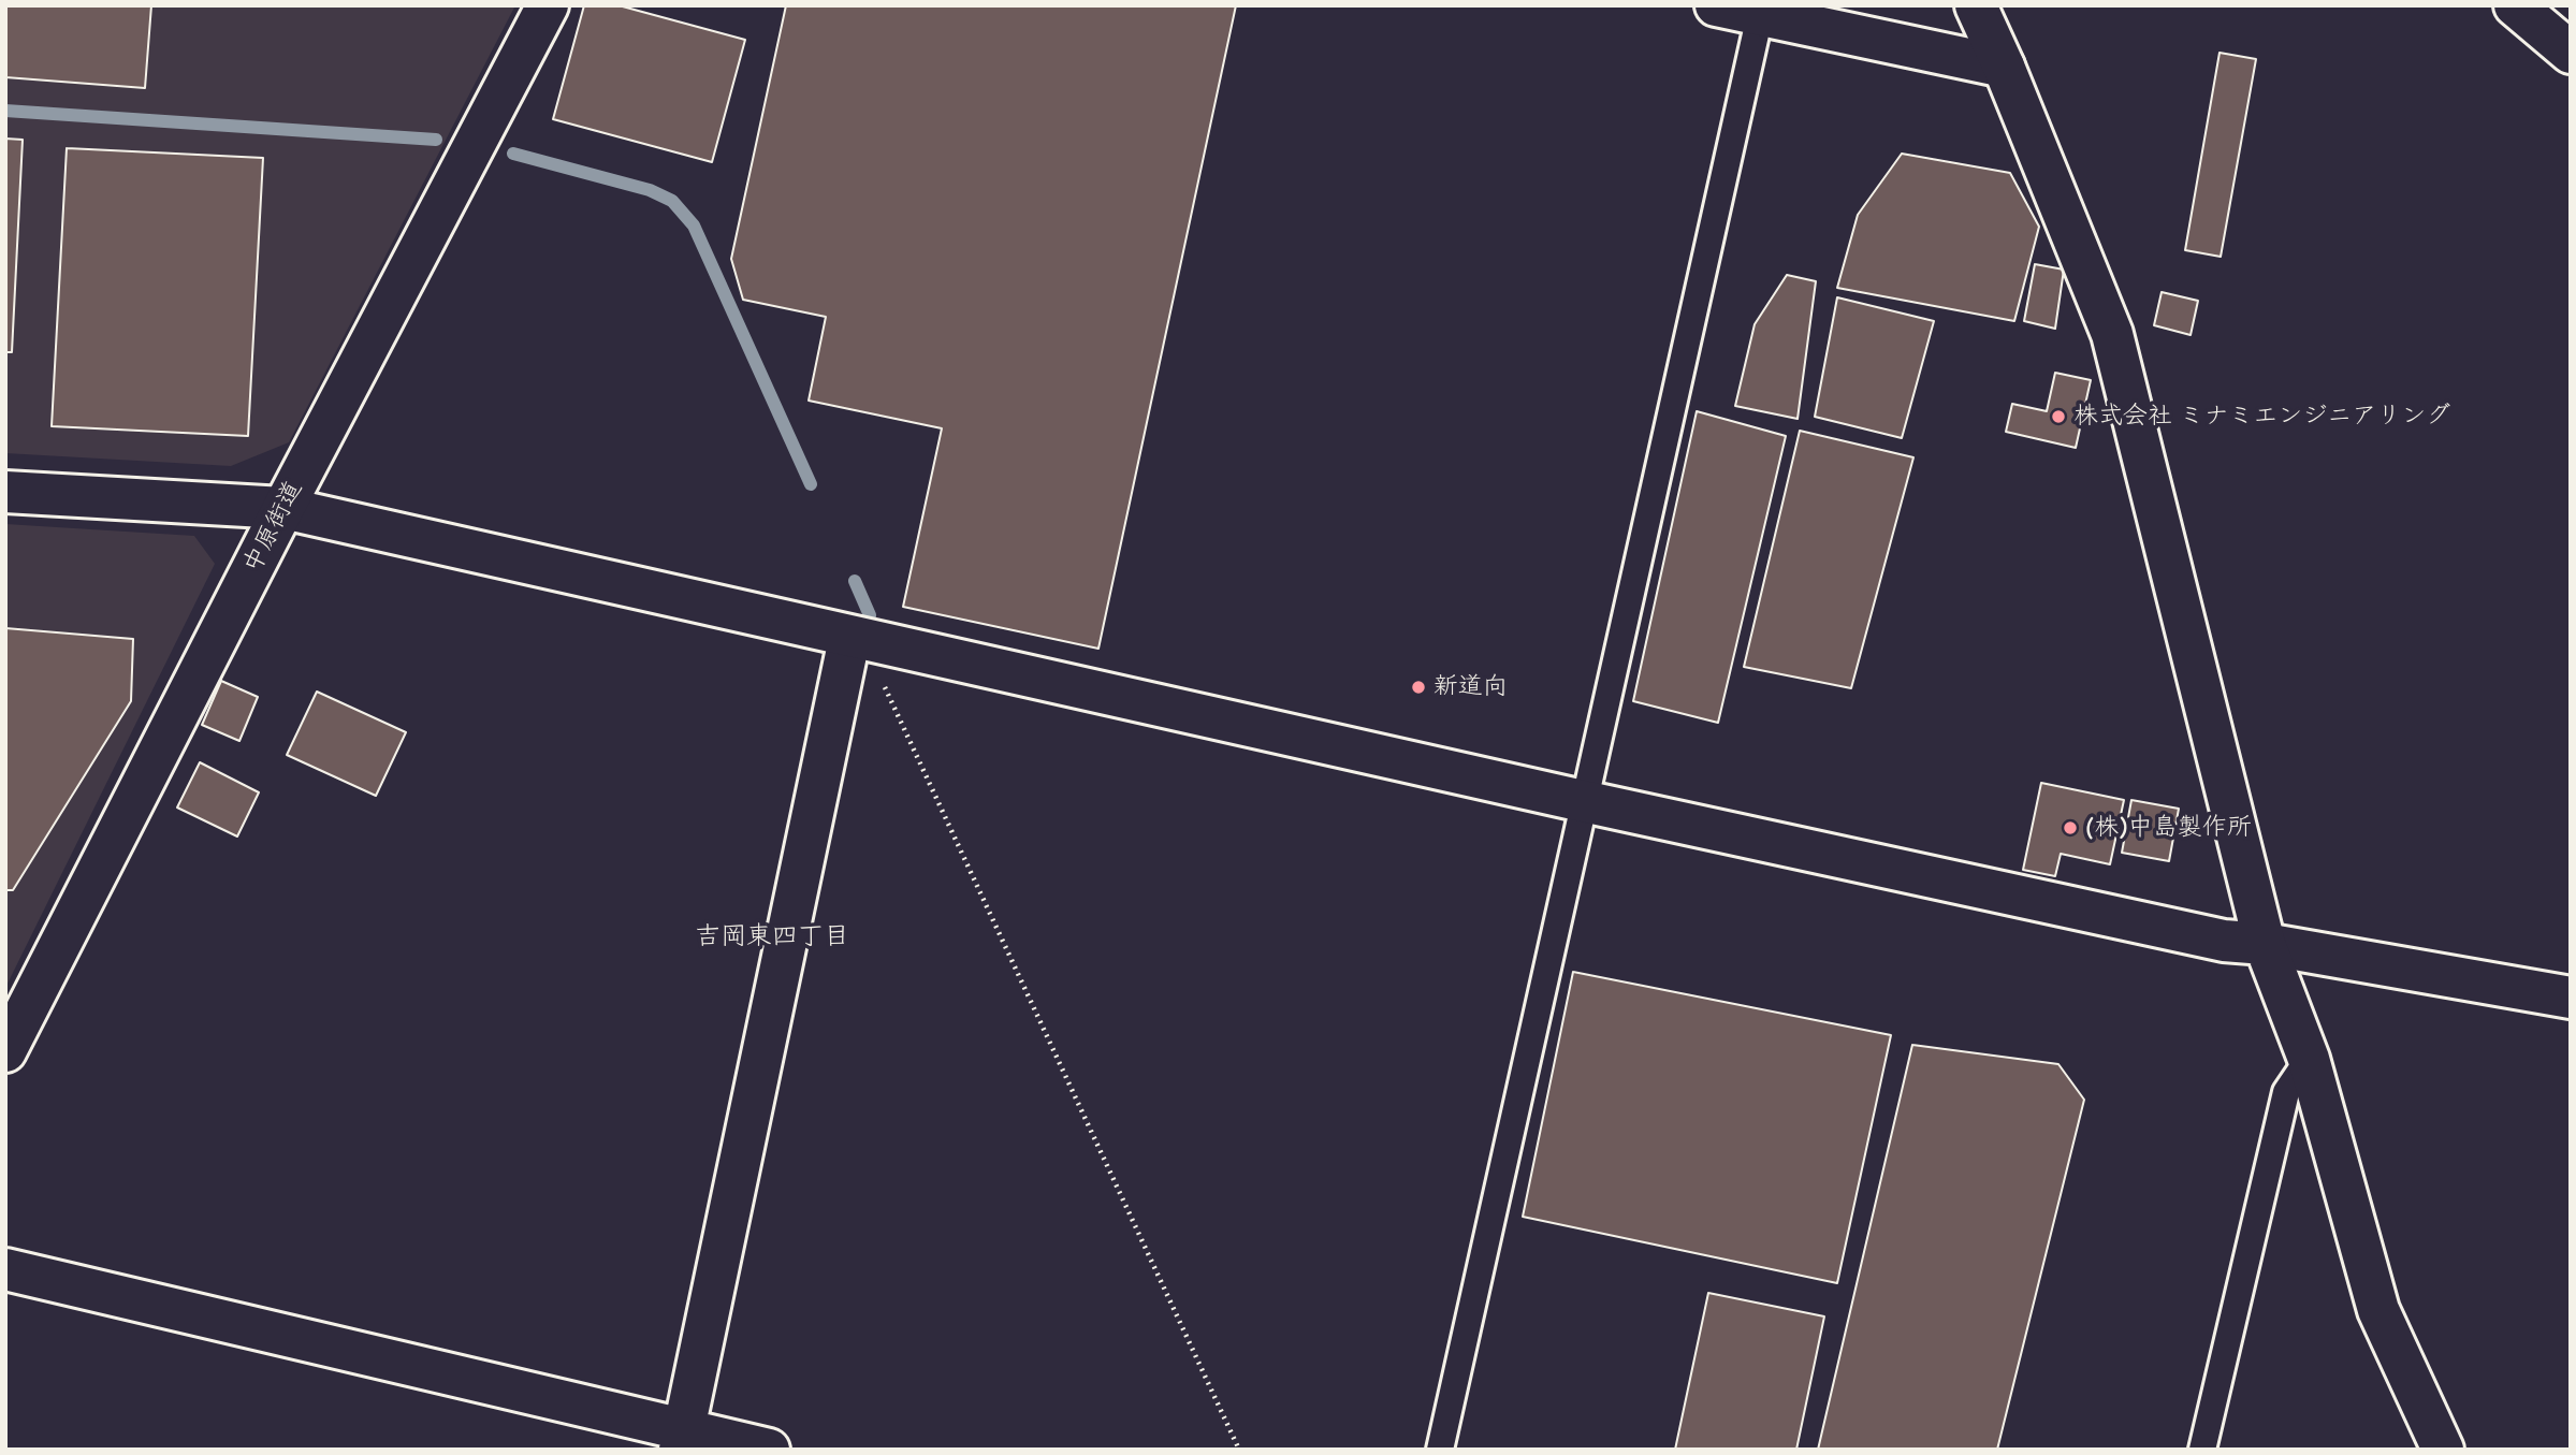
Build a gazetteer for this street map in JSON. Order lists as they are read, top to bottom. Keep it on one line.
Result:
{"streets":{"street":["中原街道"]},"districts":["吉岡東四丁目"],"places":["株式会社 ミナミエンジニアリング","新道向","(株)中島製作所"]}
